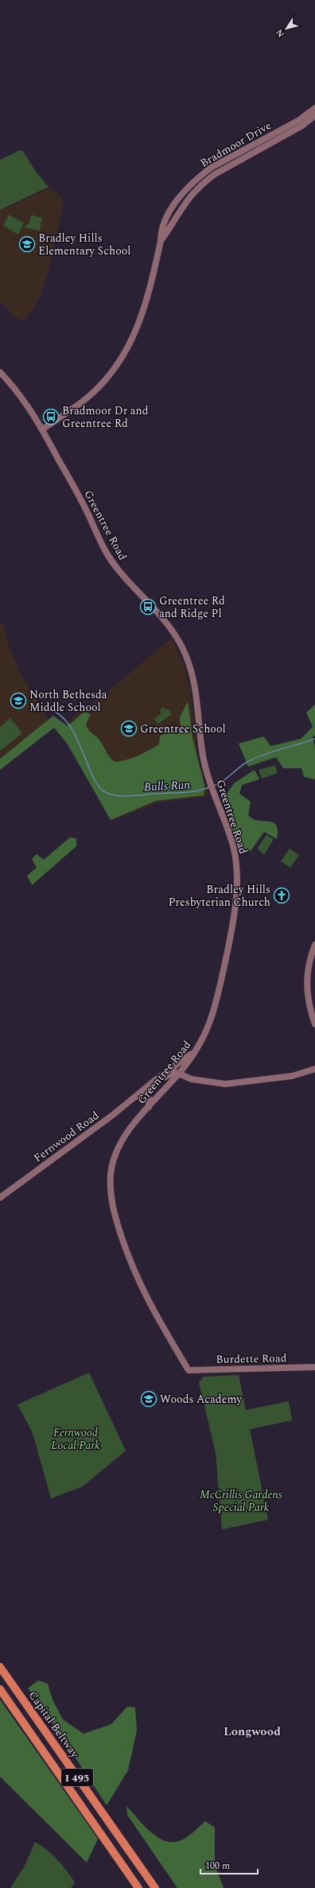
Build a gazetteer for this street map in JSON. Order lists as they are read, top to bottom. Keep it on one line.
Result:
{"streets":{"highway":["Capital Beltway","I 495"],"street":["Bradmoor Drive","Greentree Road","Fernwood Road","Burdette Road"]},"crossings":[["Bradmoor Drive","Greentree Road"],["Greentree Road","Fernwood Road"],["Greentree Road","Burdette Road"]],"districts":["Longwood"],"water":["Bulls Run"],"parks":["Fernwood Local Park","McCrillis Gardens Special Park"],"places":{"school or university":["Bradley Hills Elementary School","North Bethesda Middle School","Greentree School","Woods Academy"],"bus stop":["Bradmoor Dr and Greentree Rd","Greentree Rd and Ridge Pl"],"church":["Bradley Hills Presbyterian Church"]},"scale_bar":"100 m","north":"bottom left"}
